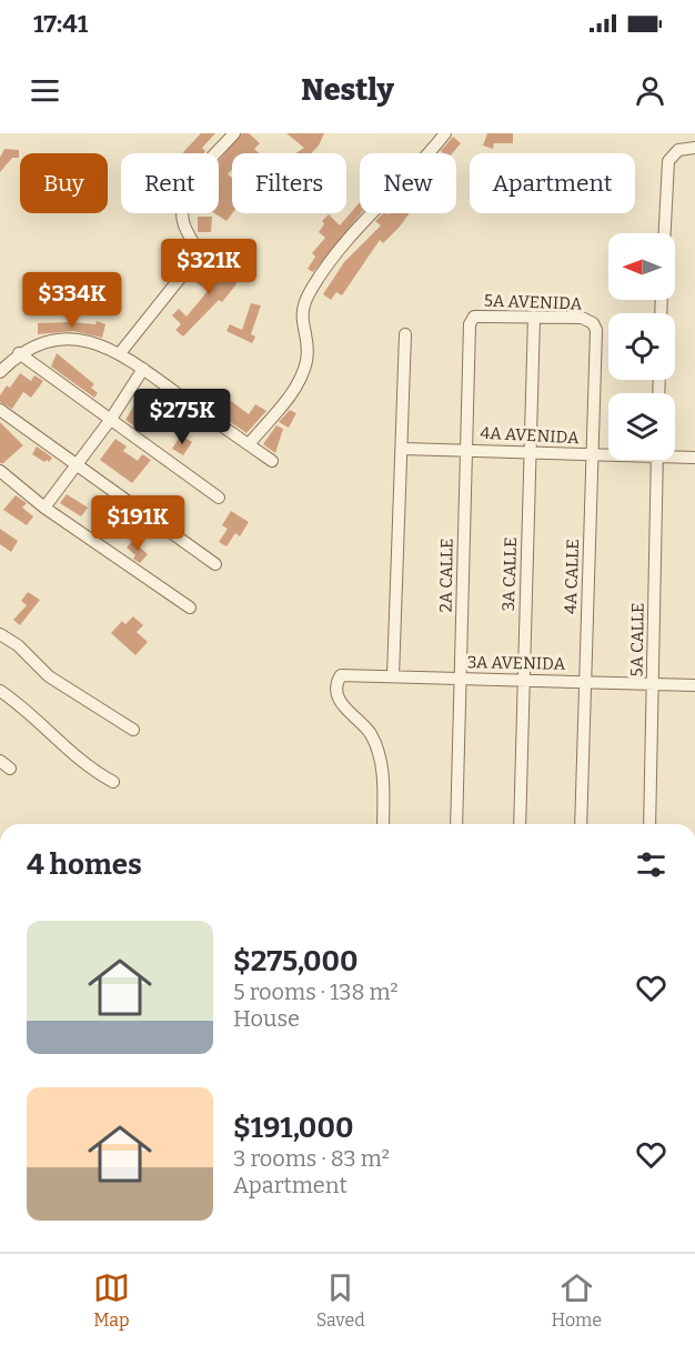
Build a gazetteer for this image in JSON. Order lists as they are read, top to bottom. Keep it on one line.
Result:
{"streets":{"street":["5A AVENIDA","4A AVENIDA","3A CALLE","2A CALLE","4A CALLE","5A CALLE","3A AVENIDA"]},"crossings":[["5A AVENIDA","3A CALLE"],["5A AVENIDA","2A CALLE"],["5A AVENIDA","4A CALLE"],["4A AVENIDA","3A CALLE"],["4A AVENIDA","2A CALLE"],["4A AVENIDA","4A CALLE"],["3A CALLE","3A AVENIDA"],["2A CALLE","3A AVENIDA"],["4A CALLE","3A AVENIDA"],["5A CALLE","3A AVENIDA"]],"north":"left","page":{"status":"17:41","header":"Nestly","chip":["Buy","Rent","Filters","New","Apartment"],"price":["$321K","$334K","$275K","$191K"],"heading":"4 homes","list":[{"name":"$275,000","note":"5 rooms · 138 m² · House"},{"name":"$191,000","note":"3 rooms · 83 m² · Apartment"}],"tabs":["Map","Saved","Home"]}}
